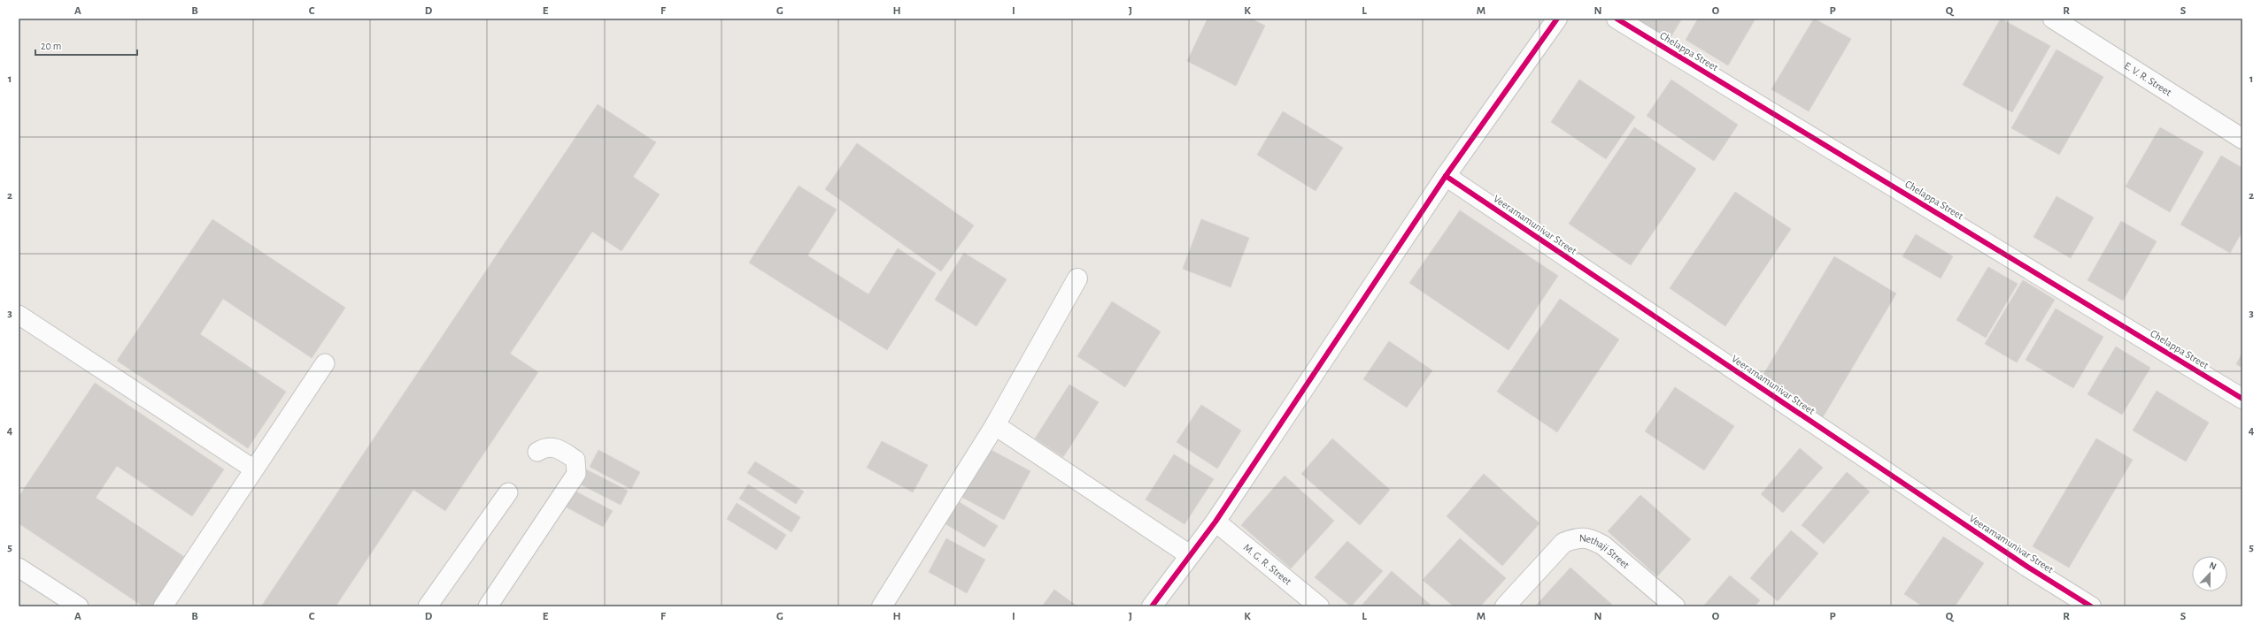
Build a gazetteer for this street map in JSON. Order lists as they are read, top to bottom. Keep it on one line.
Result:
{"streets":{"street":["Chelappa Street","E. V. R. Street","Veeramamunivar Street","Nethaji Street","M. G. R. Street"]},"scale_bar":"20 m","north":"top","grid":{"columns":["A","B","C","D","E","F","G","H","I","J","K","L","M","N","O","P","Q","R","S"],"rows":["1","2","3","4","5"]}}
